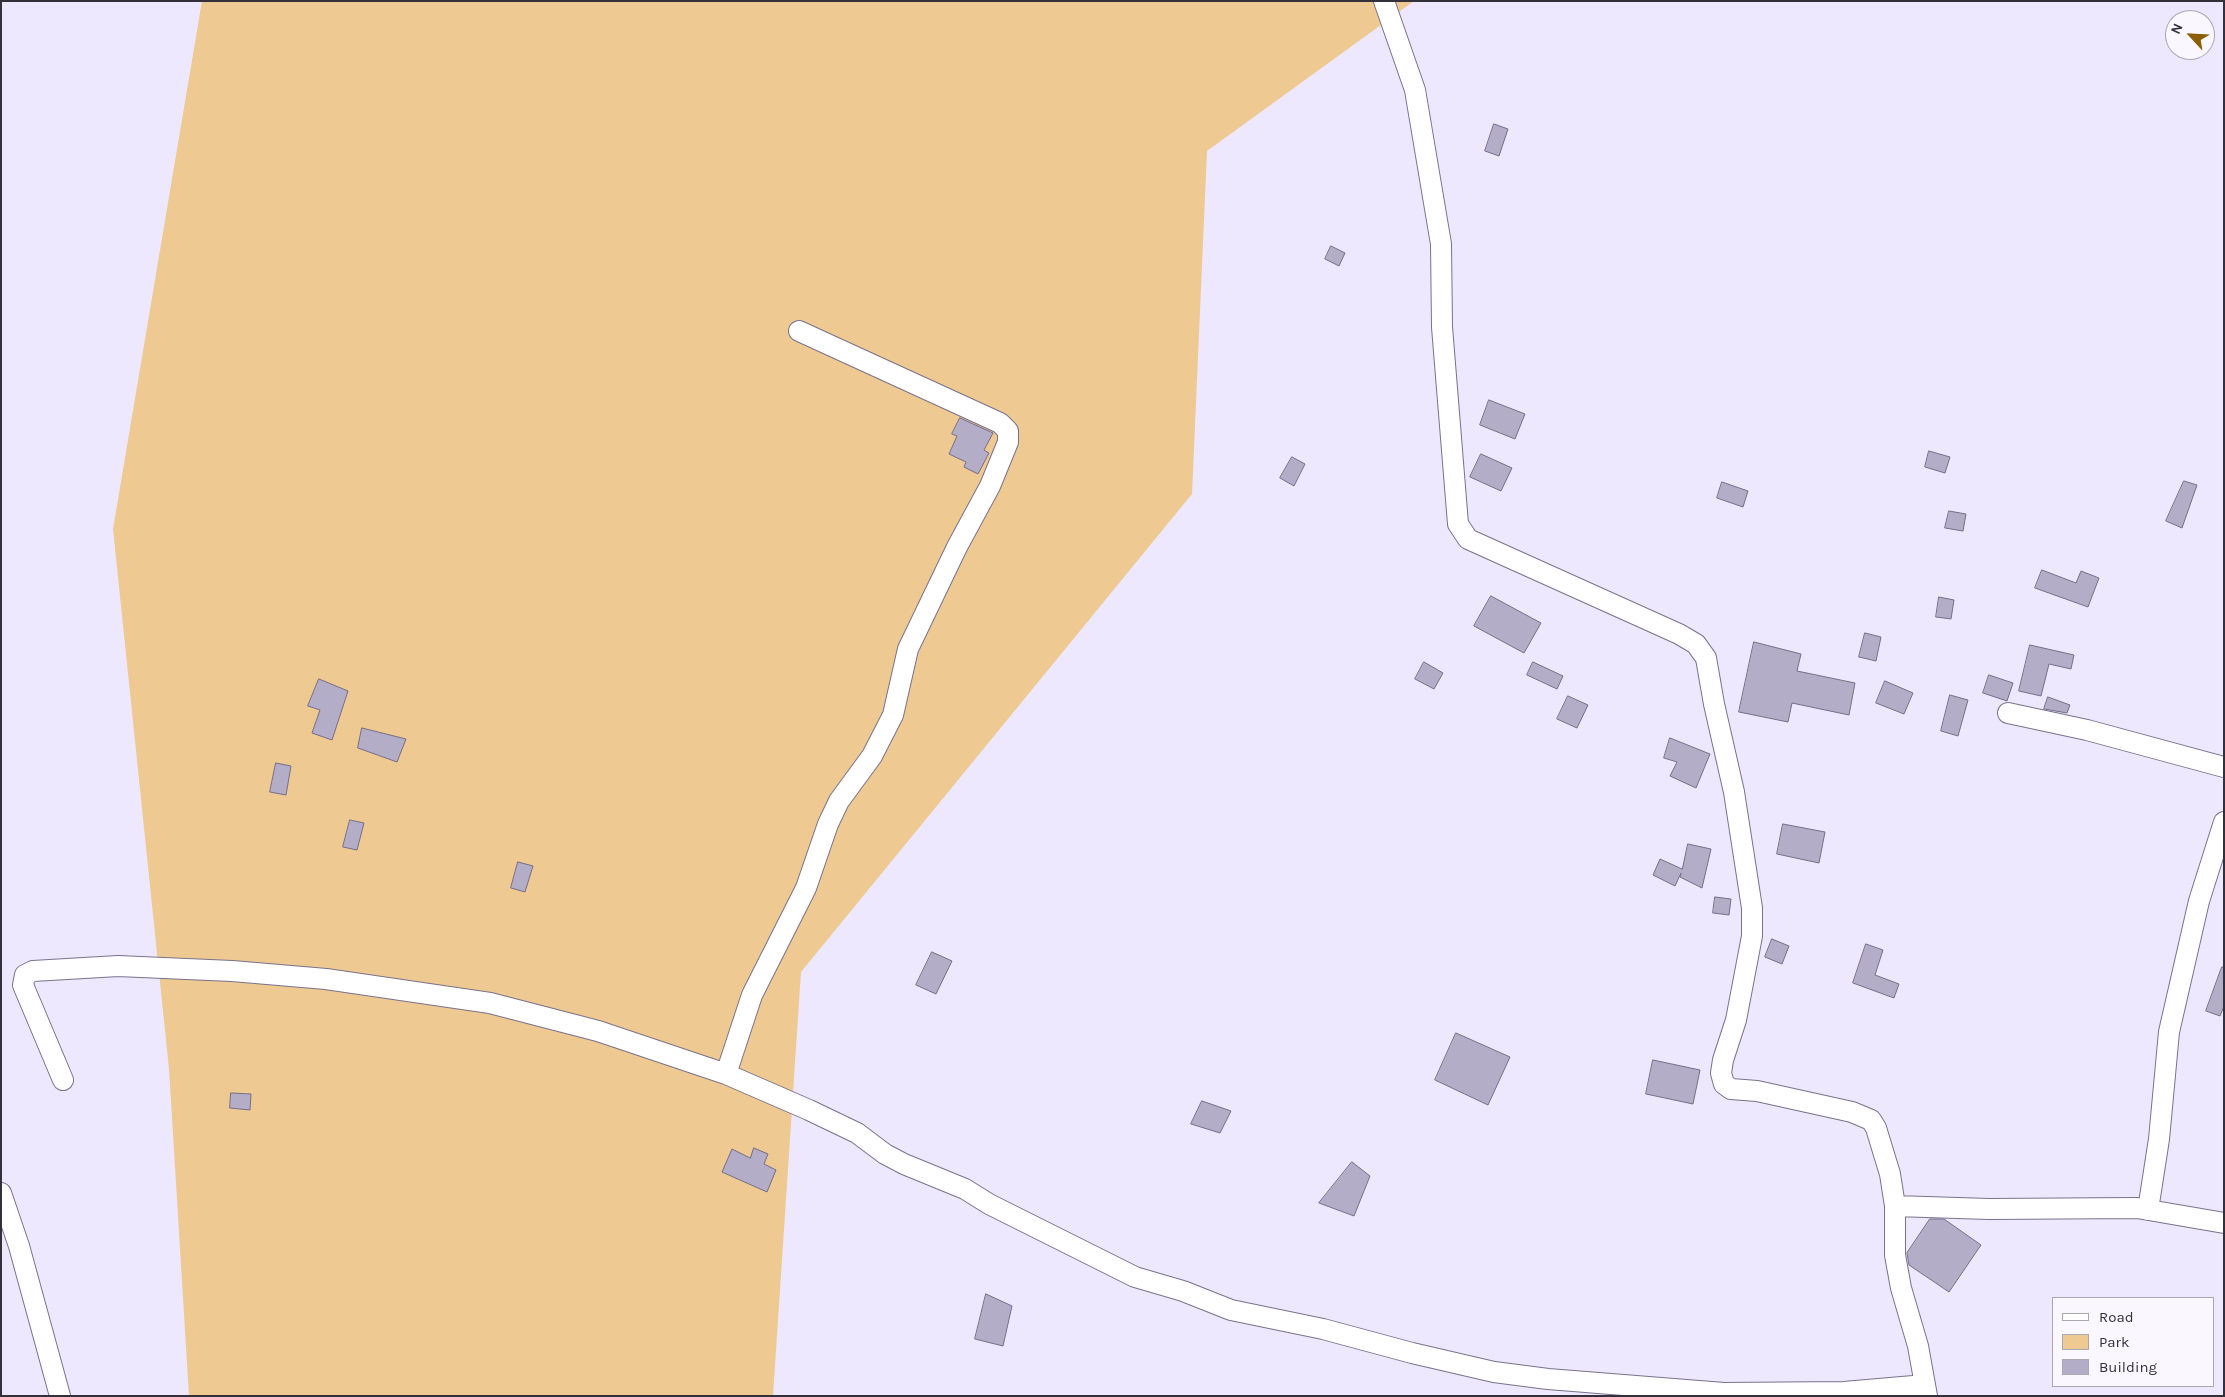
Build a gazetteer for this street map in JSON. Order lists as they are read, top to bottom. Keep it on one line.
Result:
{"legend":["Road","Park","Building"],"north":"top left"}
